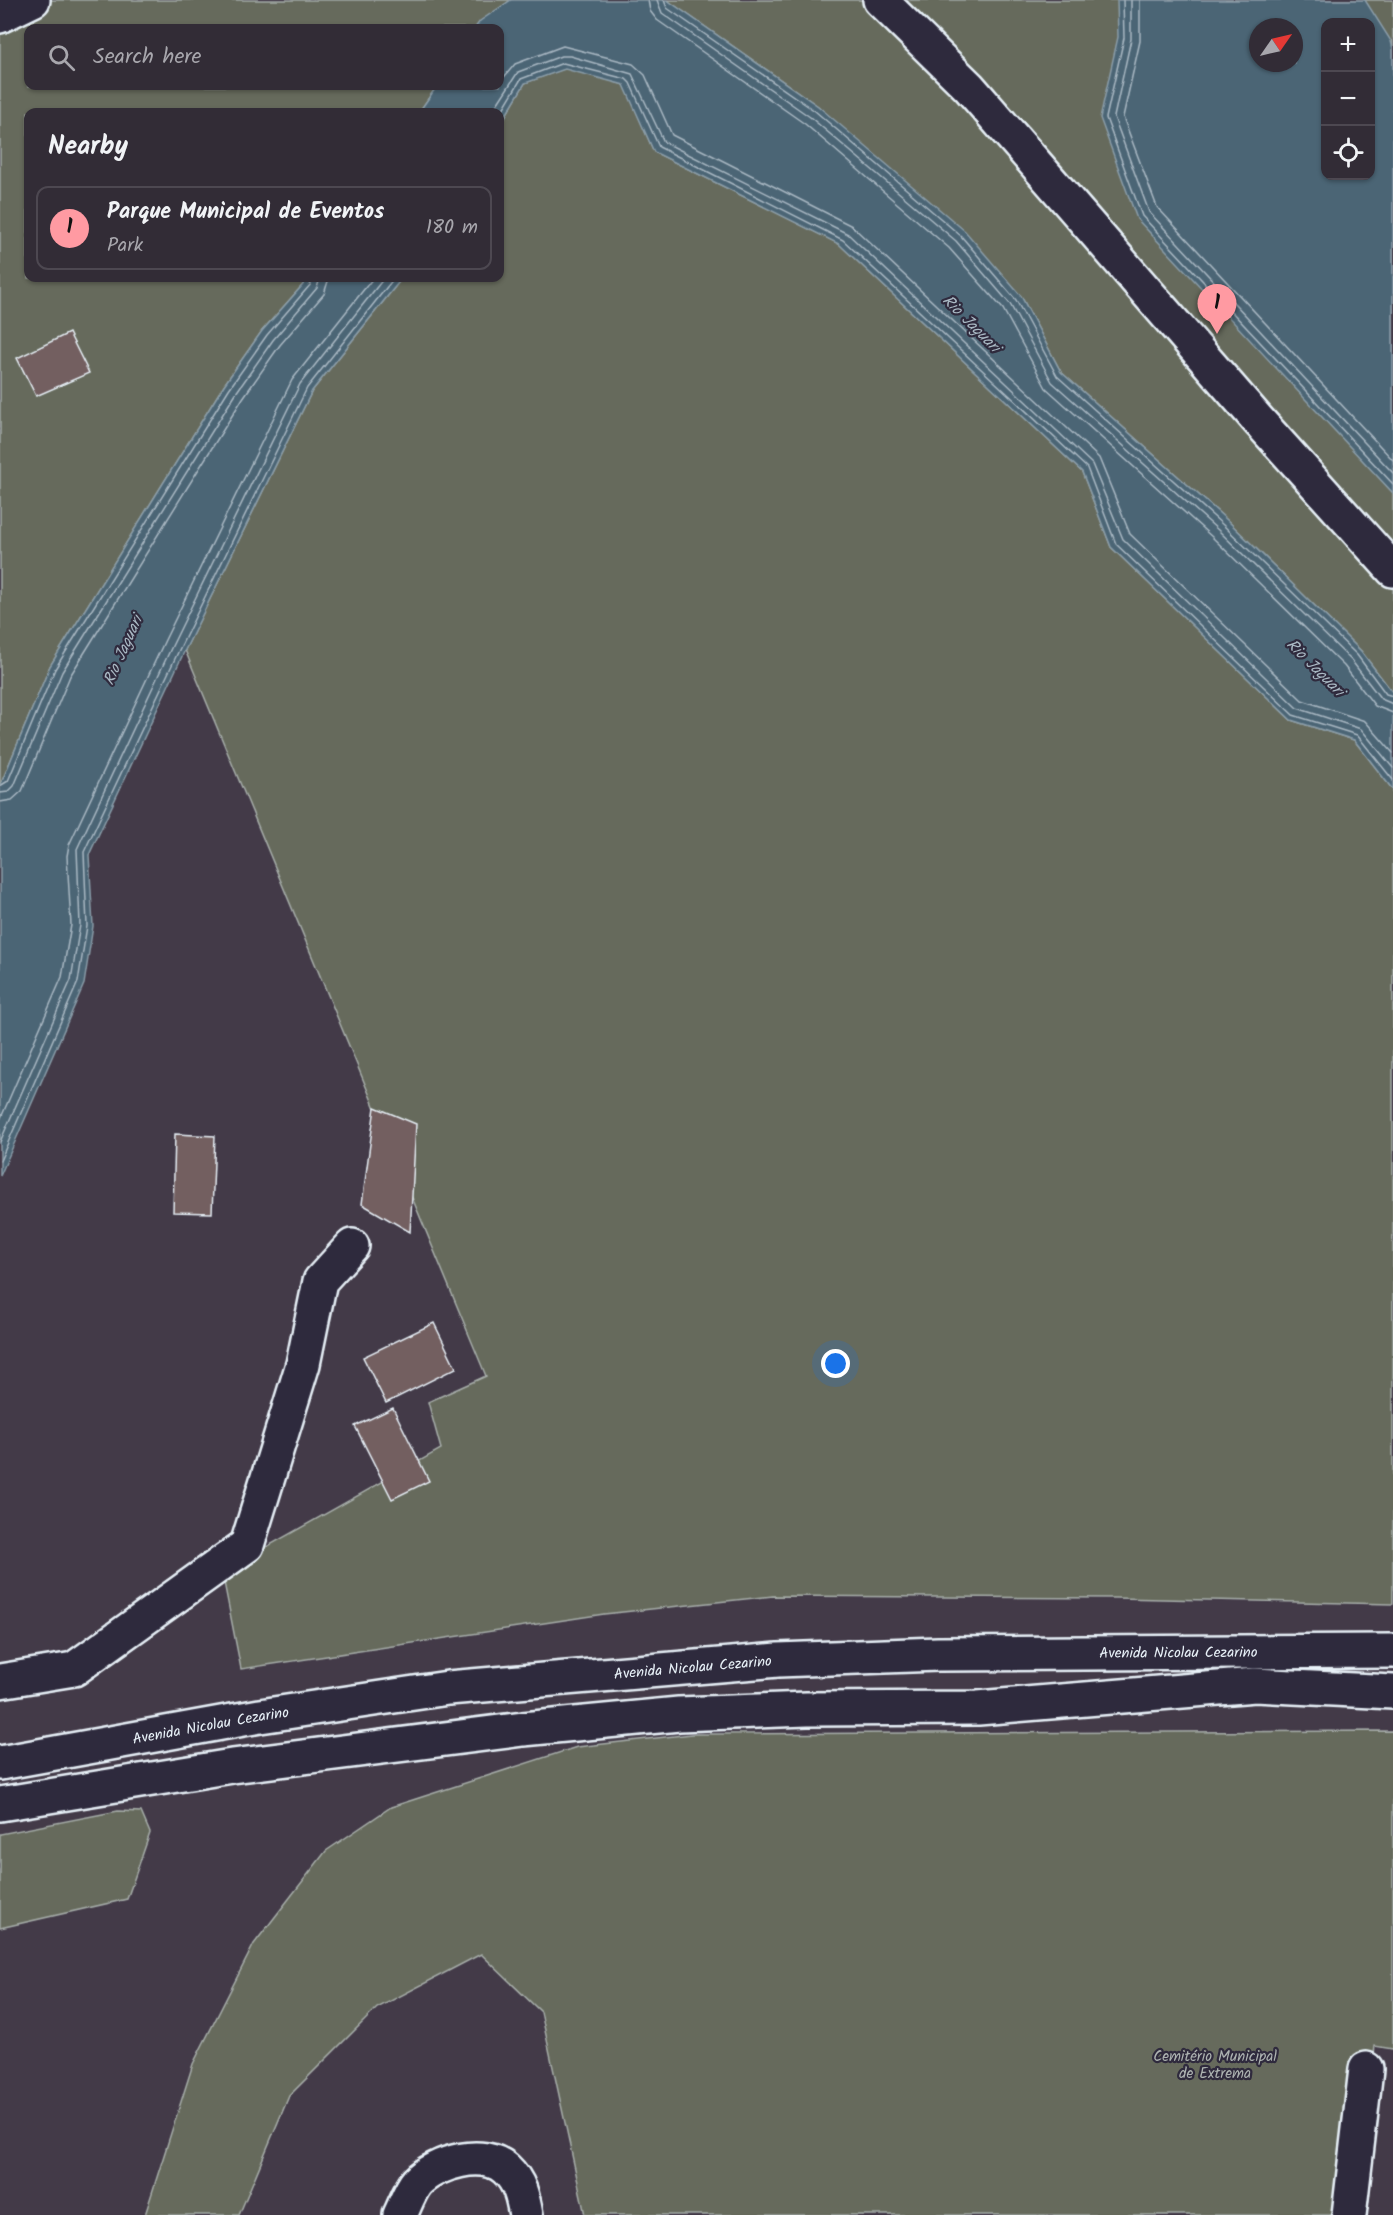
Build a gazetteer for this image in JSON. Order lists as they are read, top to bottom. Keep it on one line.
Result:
{"streets":{"main road":["Avenida Nicolau Cezarino"]},"water":["Rio Jaguari"],"parks":["Cemitério Municipal de Extrema"],"north":"top right","page":{"map_buttons":["+","−"],"search":"Search here","heading":"Nearby","list":[{"mark":"1","name":"Parque Municipal de Eventos","note":"Park","value":"180 m"}],"pins":"1"}}
